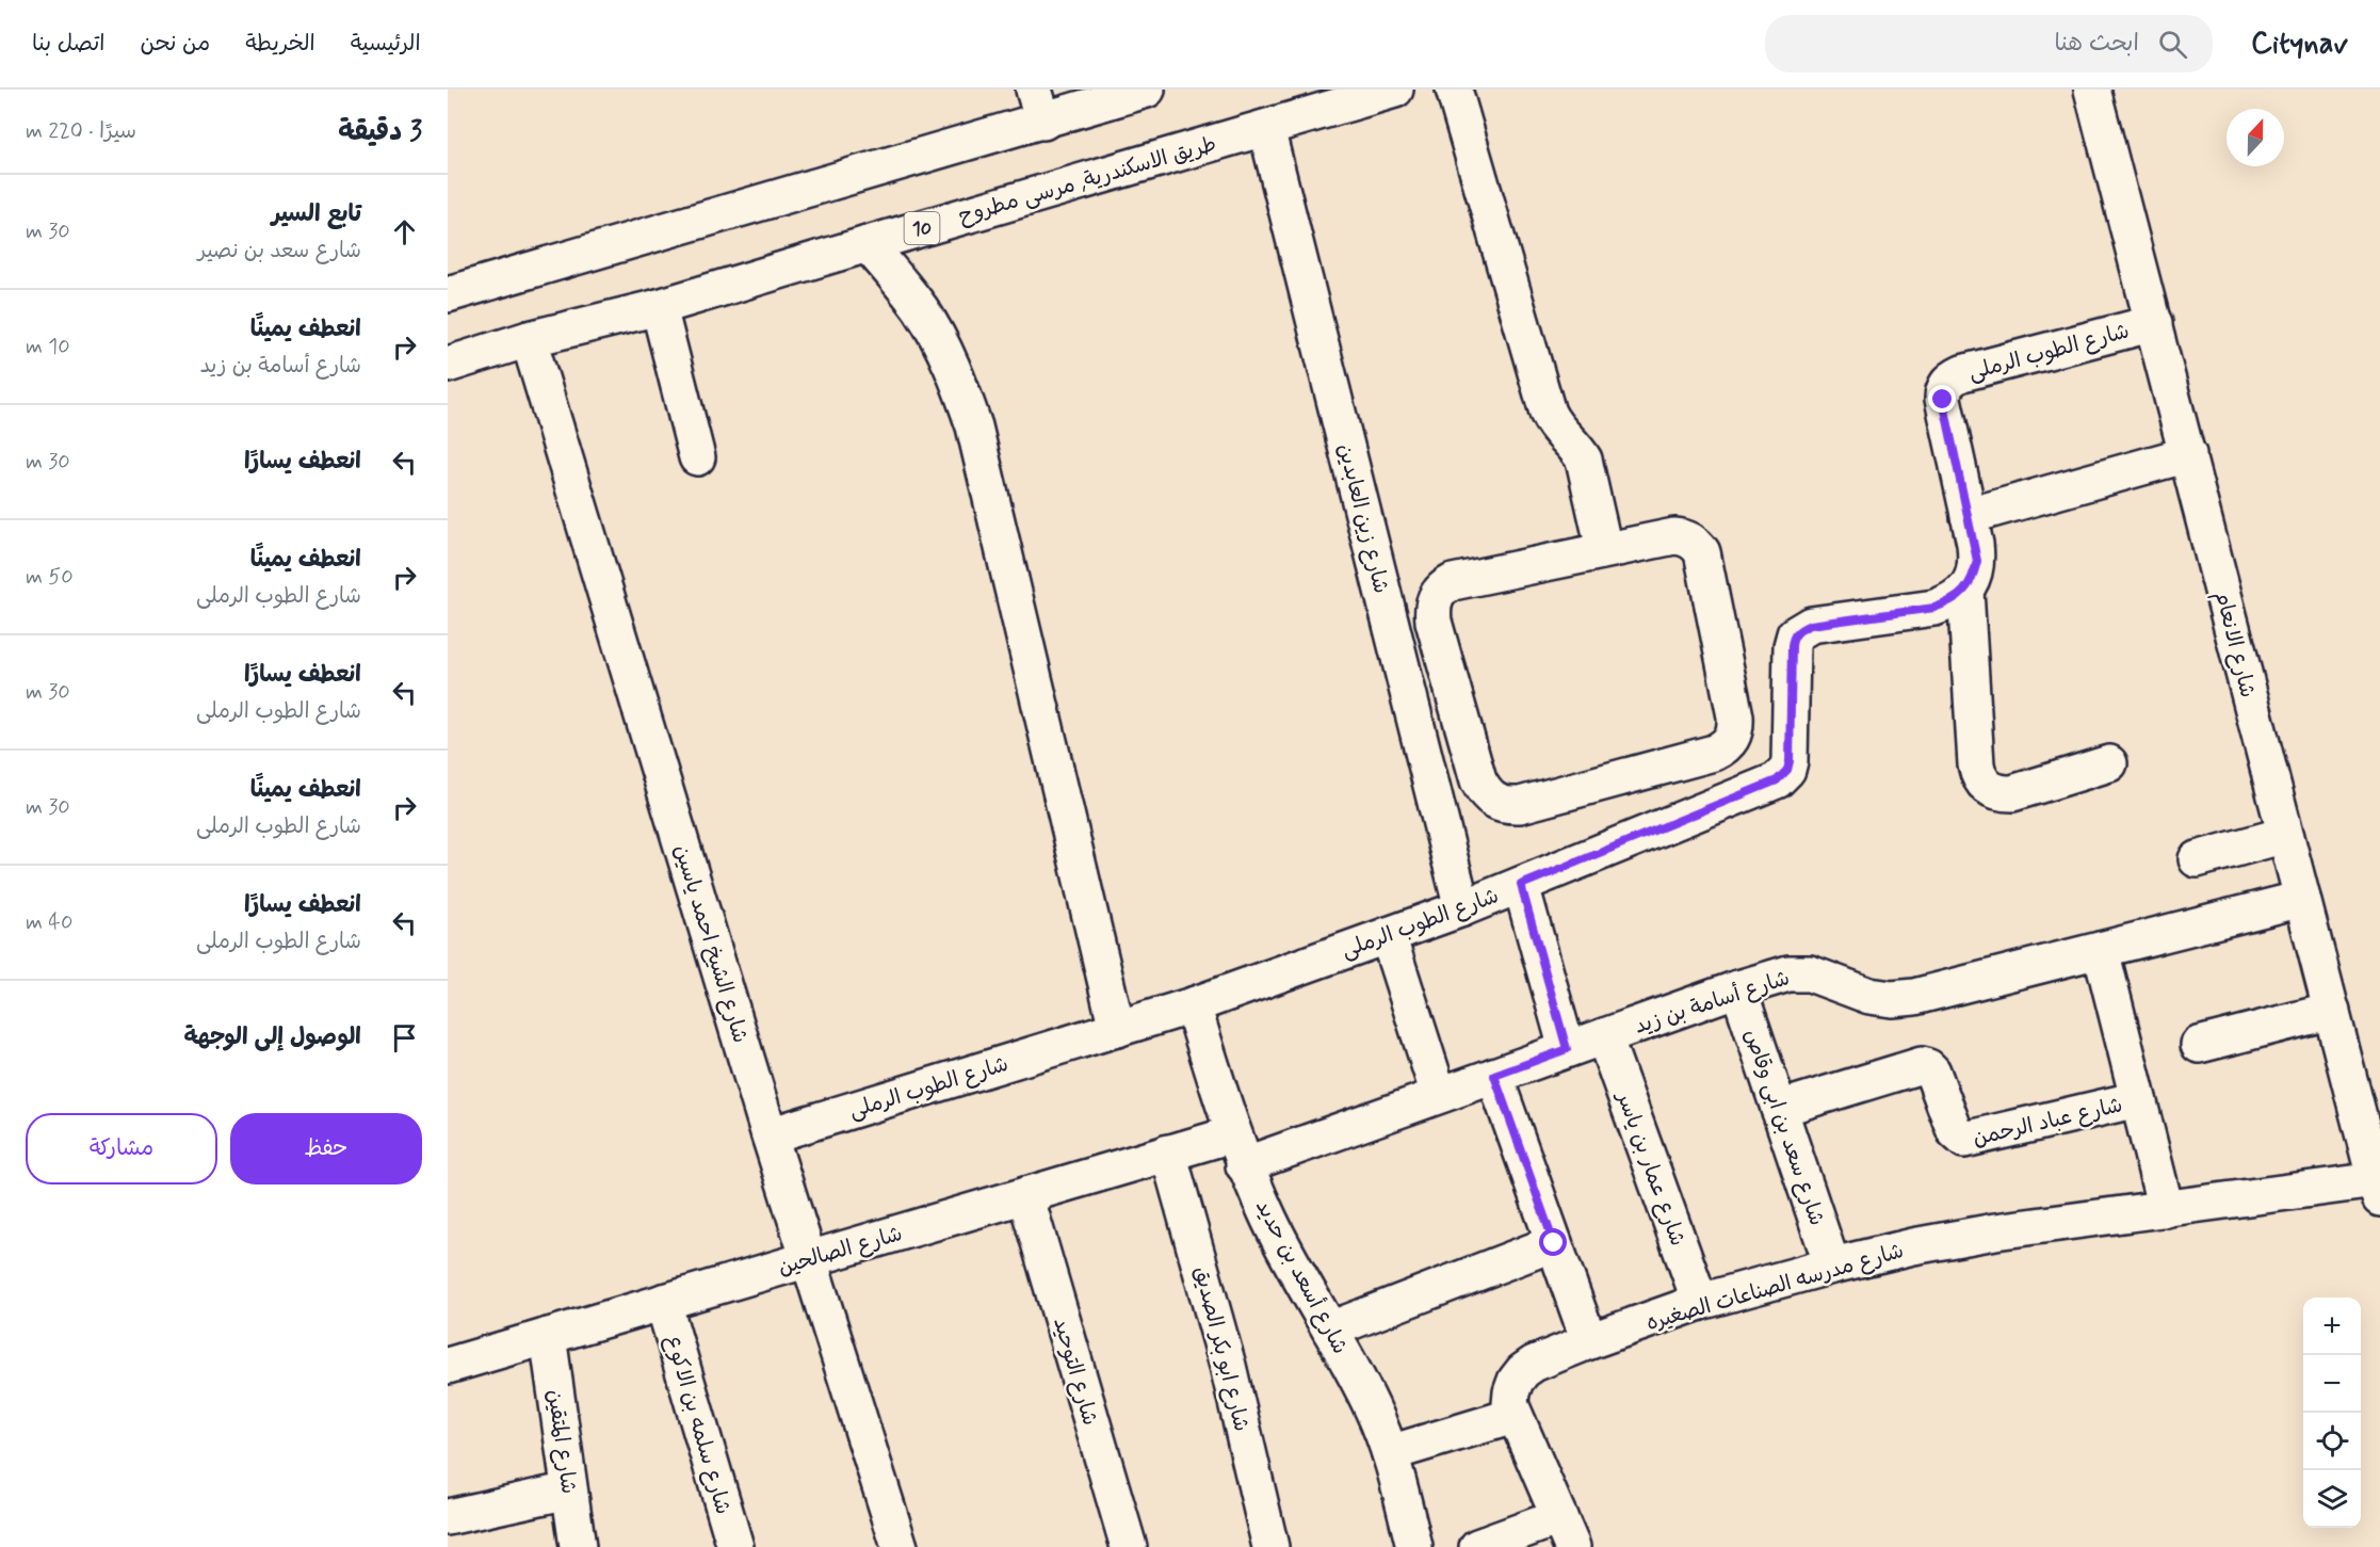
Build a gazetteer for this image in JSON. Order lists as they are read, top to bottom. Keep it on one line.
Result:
{"streets":{"street":["طريق الاسكندرية, مرسى مطروح","10","شارع الطوب الرملى","شارع زين العابدين","شارع الانعام","شارع الشيخ احمد ياسين","شارع أسامة بن زيد","شارع عباد الرحمن","شارع سعد بن ابى وقاص","شارع عمار بن ياسر","شارع الصالحين","شارع أسعد بن حديد","شارع مدرسه الصناعات الصغيره","شارع ابو بكر الصديق","شارع التوحيد","شارع سلمه بن الاكوع","شارع المتقين"]},"crossings":[["طريق الاسكندرية, مرسى مطروح","شارع زين العابدين"],["طريق الاسكندرية, مرسى مطروح","شارع الشيخ احمد ياسين"],["شارع الطوب الرملى","شارع زين العابدين"],["شارع الطوب الرملى","شارع الانعام"],["شارع الطوب الرملى","شارع الشيخ احمد ياسين"],["شارع الطوب الرملى","شارع أسعد بن حديد"],["شارع الانعام","شارع أسامة بن زيد"],["شارع الانعام","شارع مدرسه الصناعات الصغيره"],["شارع الشيخ احمد ياسين","شارع الصالحين"],["شارع أسامة بن زيد","شارع سعد بن ابى وقاص"],["شارع أسامة بن زيد","شارع عمار بن ياسر"],["شارع أسامة بن زيد","شارع الصالحين"],["شارع أسامة بن زيد","شارع أسعد بن حديد"],["شارع عباد الرحمن","شارع سعد بن ابى وقاص"],["شارع سعد بن ابى وقاص","شارع مدرسه الصناعات الصغيره"],["شارع عمار بن ياسر","شارع مدرسه الصناعات الصغيره"],["شارع الصالحين","شارع أسعد بن حديد"],["شارع الصالحين","شارع ابو بكر الصديق"],["شارع الصالحين","شارع التوحيد"],["شارع الصالحين","شارع سلمه بن الاكوع"],["شارع الصالحين","شارع المتقين"]],"north":"top","page":{"header":"Citynav","search":"ابحث هنا","nav":["الرئيسية","الخريطة","من نحن","اتصل بنا"],"heading":["3 دقيقة","سيرًا · 220 m"],"list":[["تابع السير","شارع سعد بن نصير","30 m"],["انعطف يمينًا","شارع أسامة بن زيد","10 m"],["انعطف يسارًا","30 m"],["انعطف يمينًا","شارع الطوب الرملى","50 m"],["انعطف يسارًا","شارع الطوب الرملى","30 m"],["انعطف يمينًا","شارع الطوب الرملى","30 m"],["انعطف يسارًا","شارع الطوب الرملى","40 m"],"الوصول إلى الوجهة"],"buttons":["حفظ","مشاركة"],"map_buttons":["+","−"]}}
